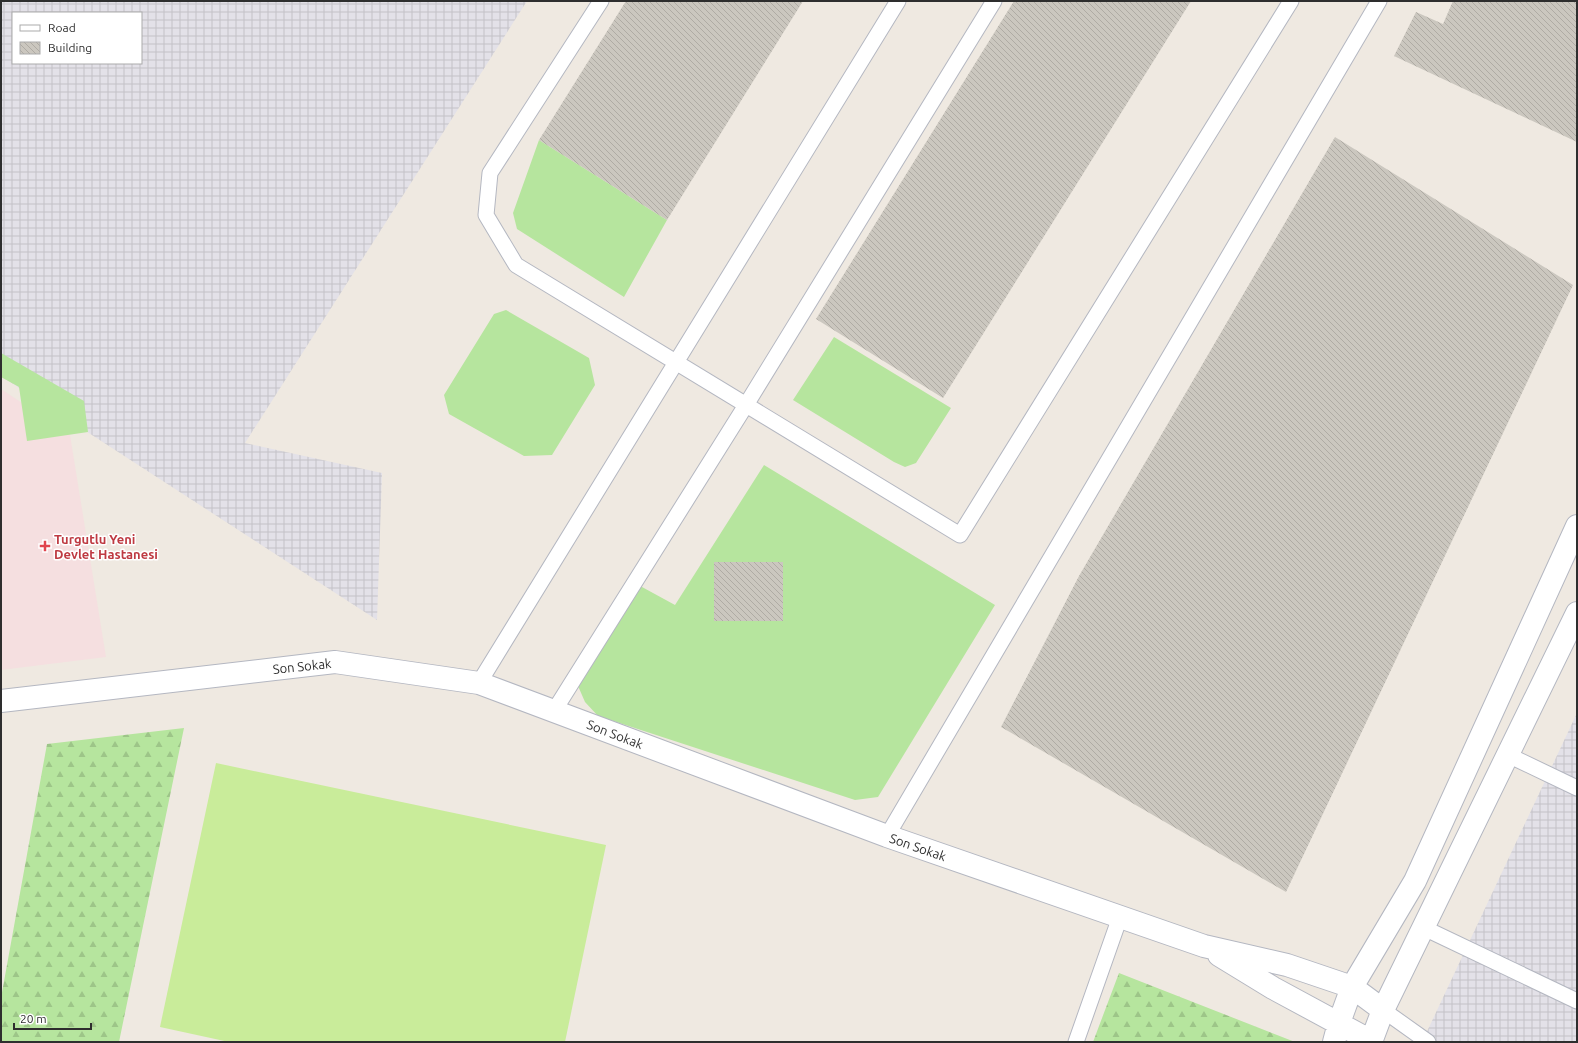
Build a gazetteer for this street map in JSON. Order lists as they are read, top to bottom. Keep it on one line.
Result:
{"streets":{"main road":["Son Sokak"]},"places":{"health":["Turgutlu Yeni Devlet Hastanesi"]},"legend":["Road","Building"],"scale_bar":"20 m"}
